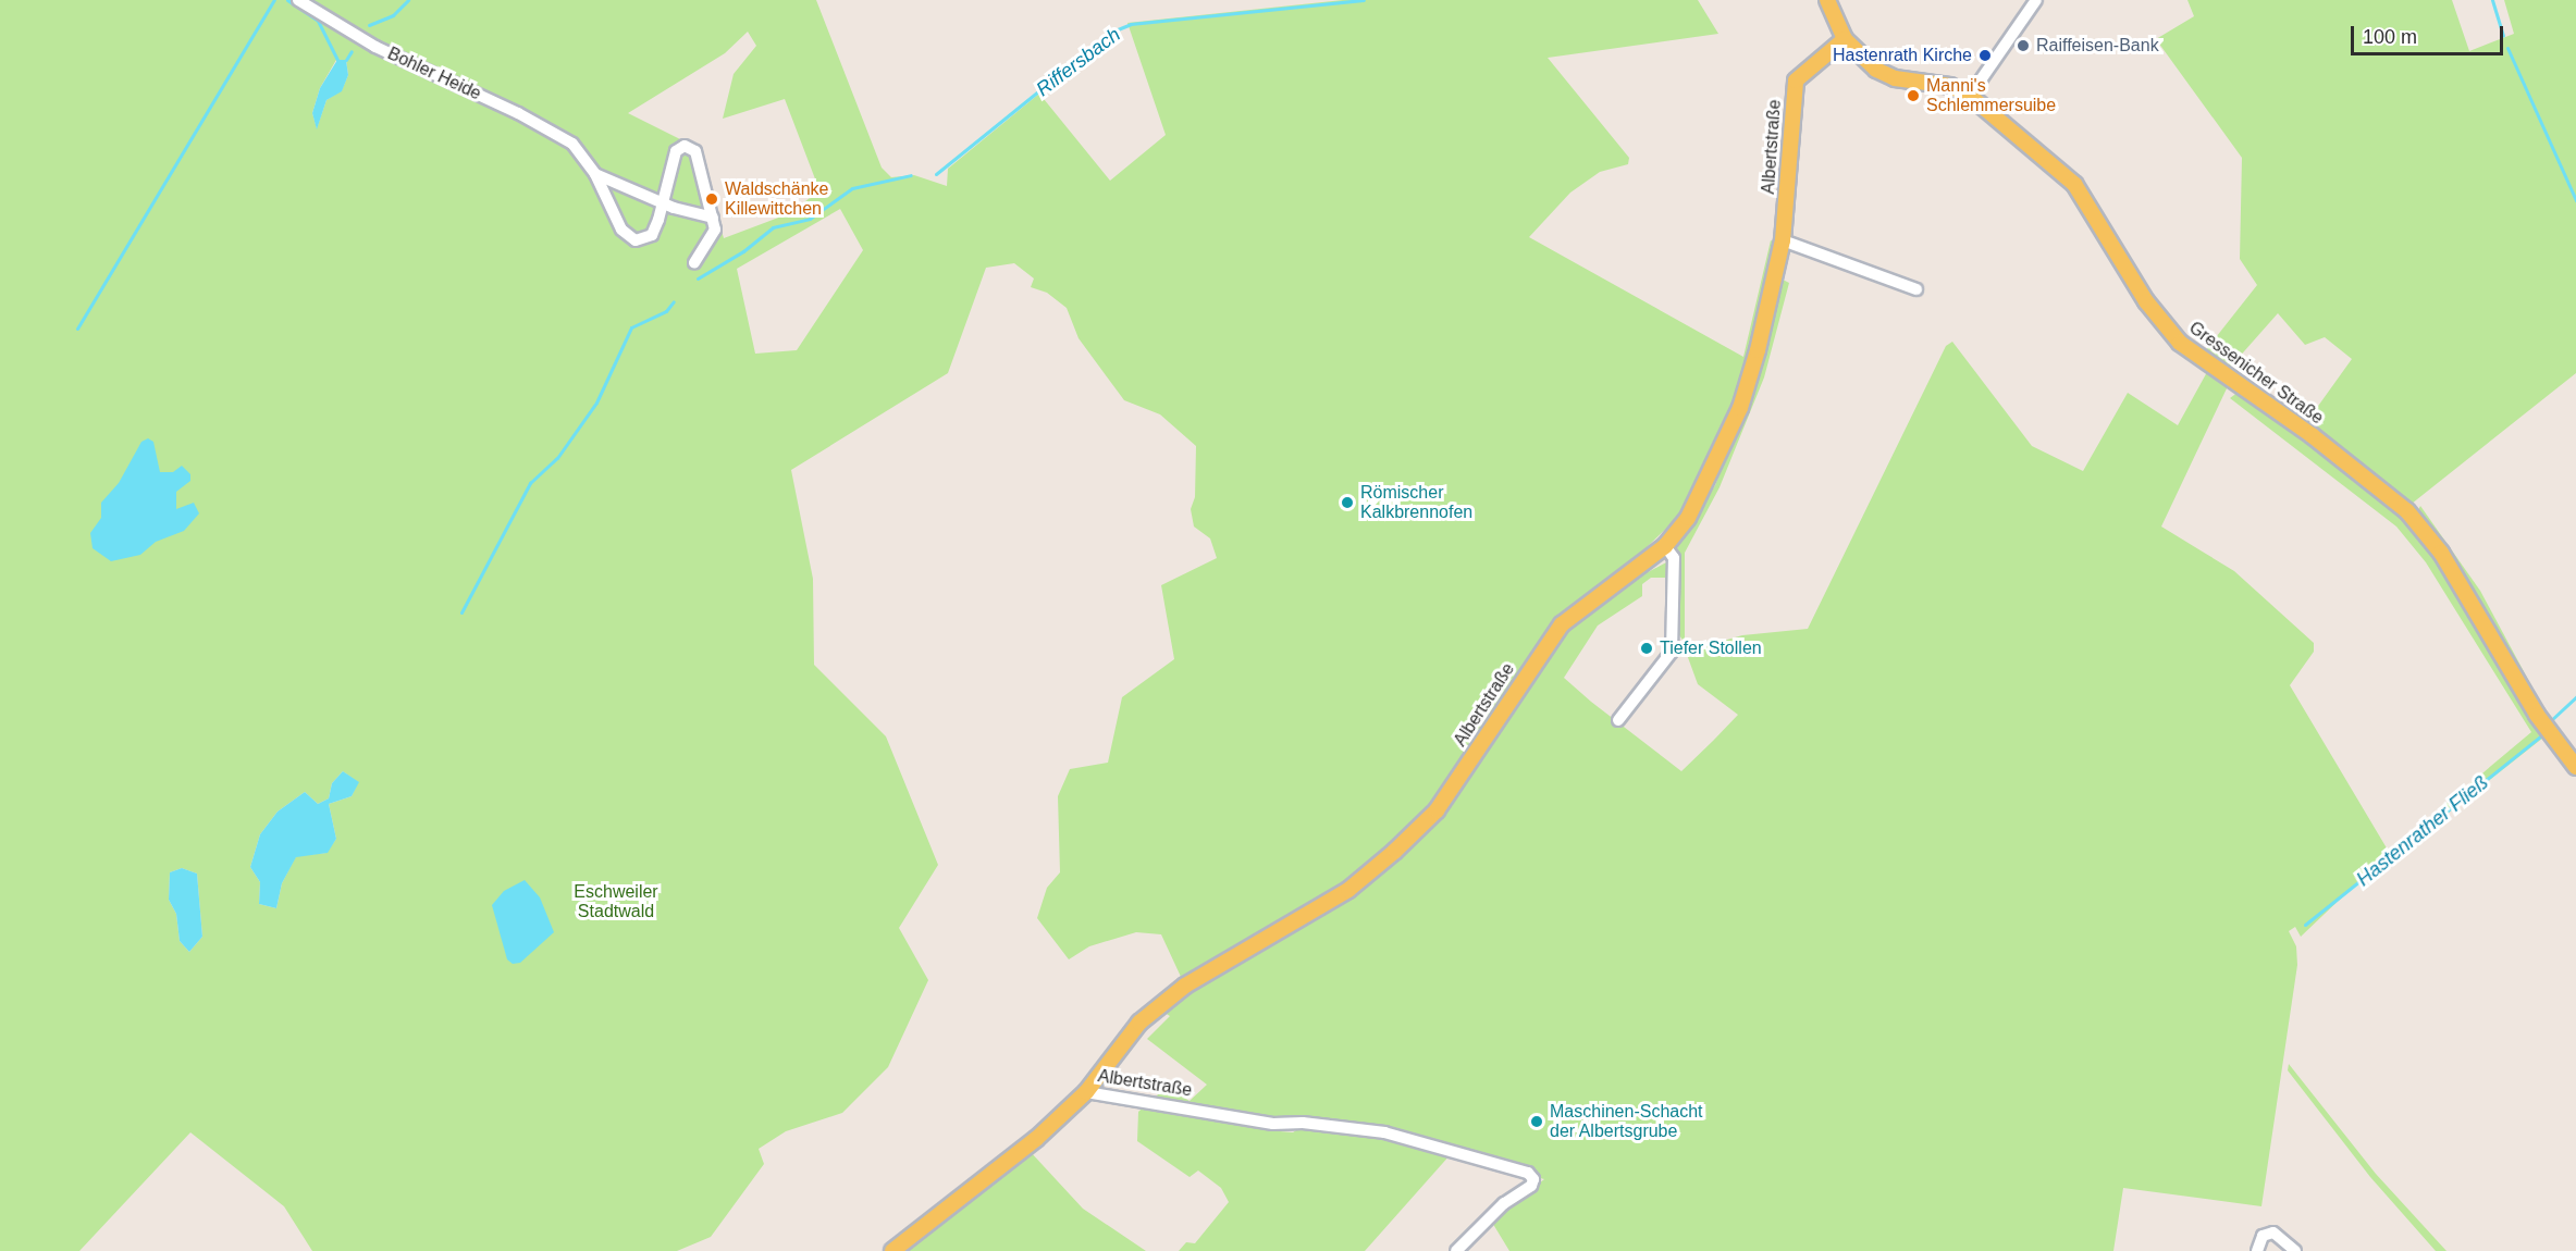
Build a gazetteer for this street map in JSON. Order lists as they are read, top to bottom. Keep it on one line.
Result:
{"streets":{"main road":["Albertstraße","Gressenicher Straße"],"street":["Bohler Heide"]},"crossings":[["Albertstraße","Gressenicher Straße"]],"water":["Riffersbach","Hastenrather Fließ"],"parks":["Eschweiler Stadtwald"],"places":["Raiffeisen-Bank","Hastenrath Kirche","Manni's Schlemmersuibe","Waldschänke Killewittchen","Römischer Kalkbrennofen","Tiefer Stollen","Maschinen-Schacht der Albertsgrube"],"scale_bar":"100 m"}
